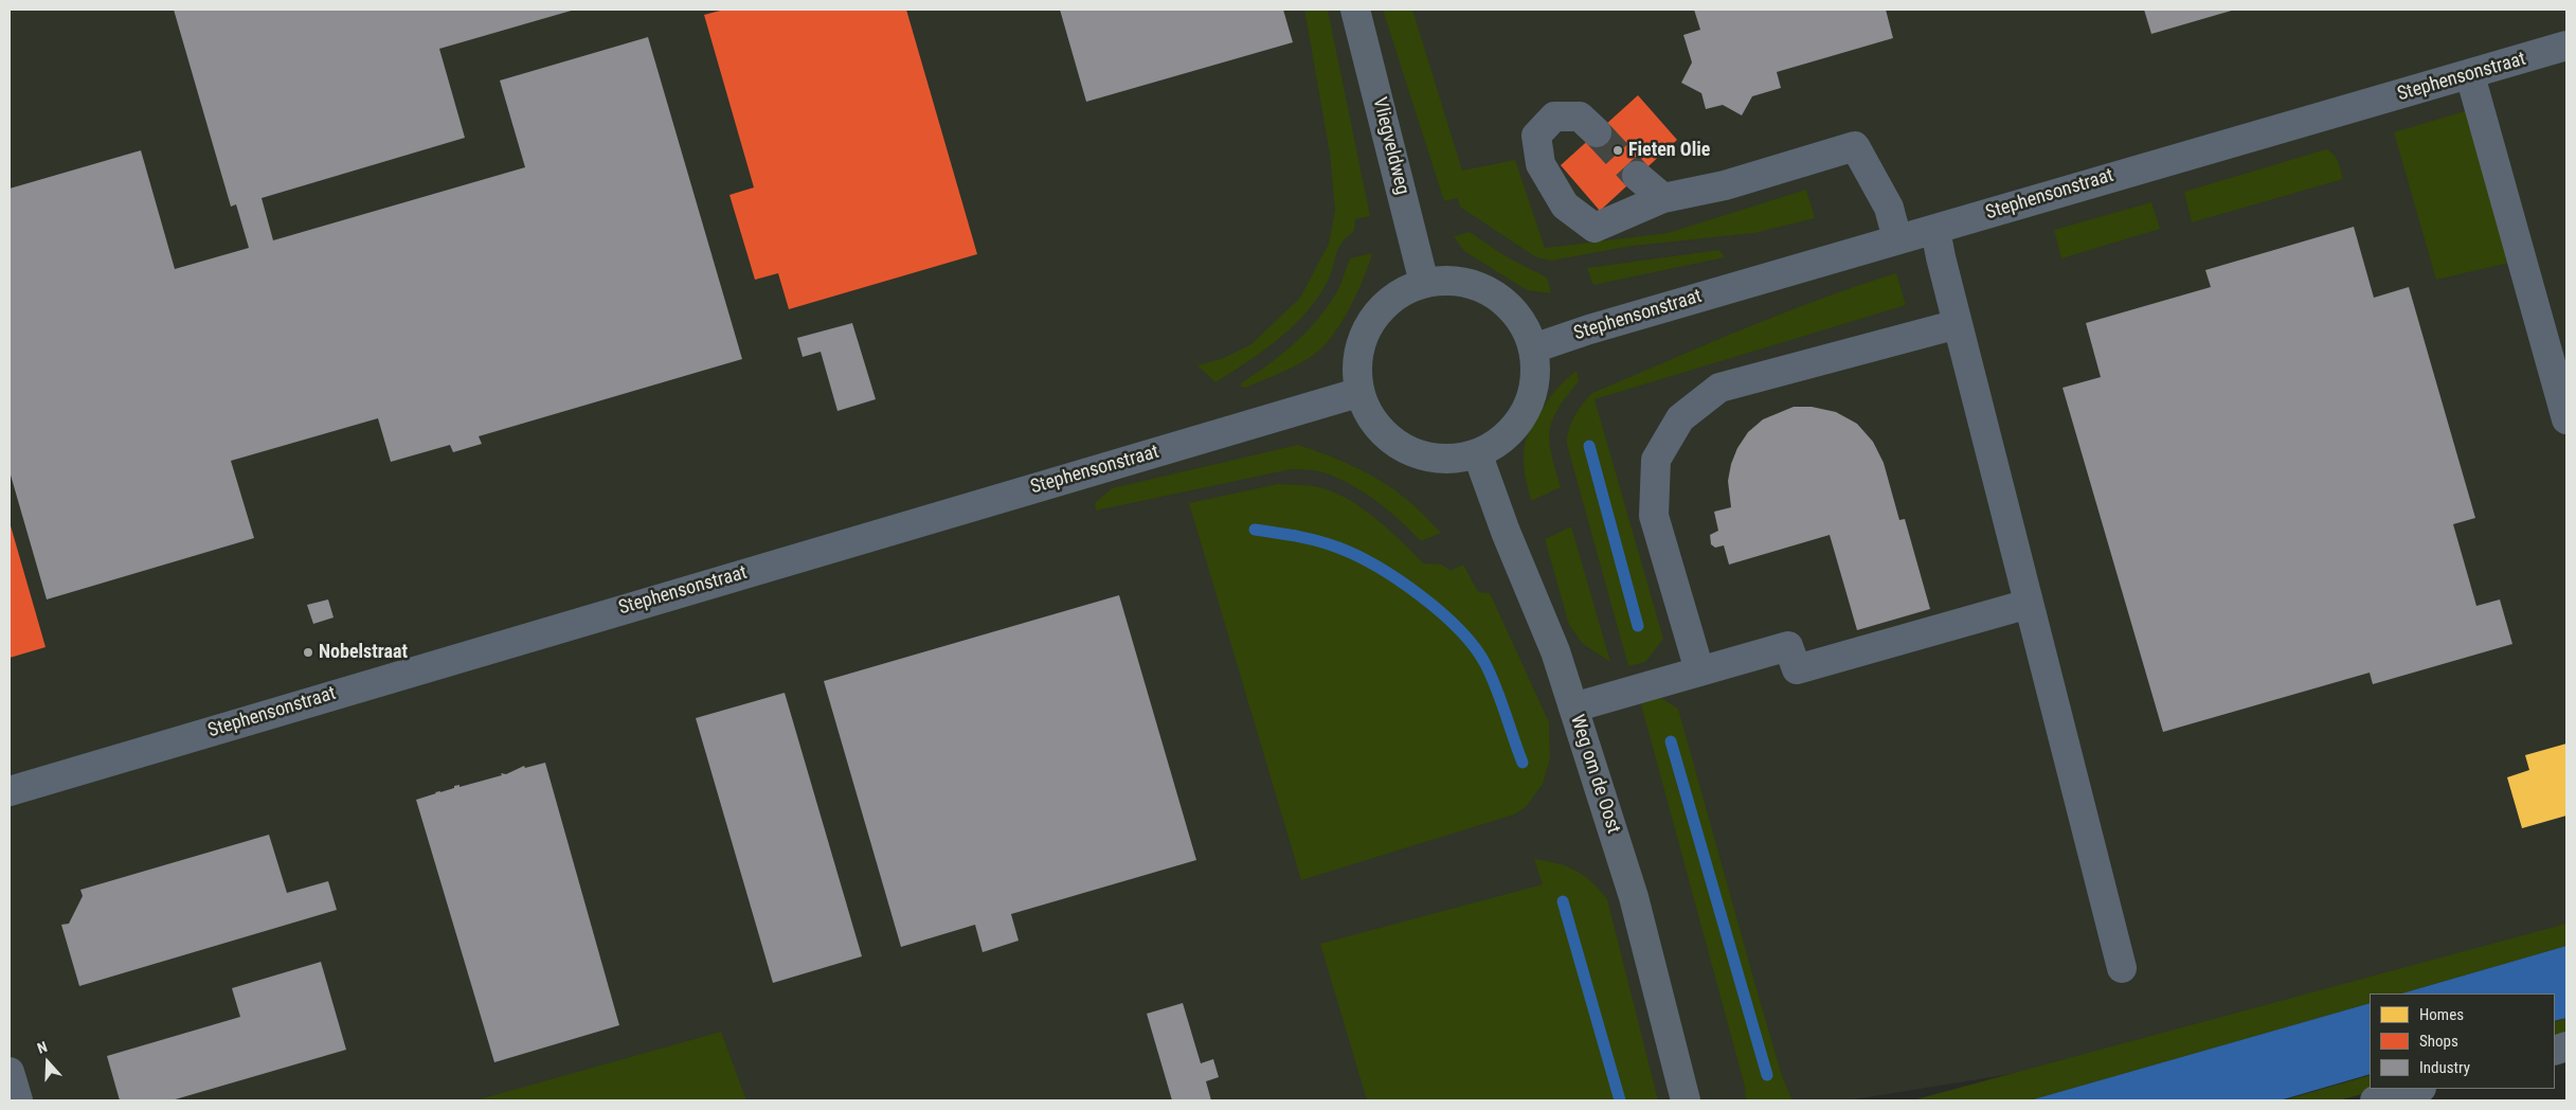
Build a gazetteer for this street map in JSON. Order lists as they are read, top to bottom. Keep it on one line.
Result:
{"streets":{"main road":["Vliegveldweg","Weg om de Oost"],"street":["Stephensonstraat"]},"crossings":[["Stephensonstraat","Vliegveldweg"],["Stephensonstraat","Weg om de Oost"],["Vliegveldweg","Weg om de Oost"]],"places":["Fieten Olie","Nobelstraat"],"legend":["Homes","Shops","Industry"],"north":"top"}
